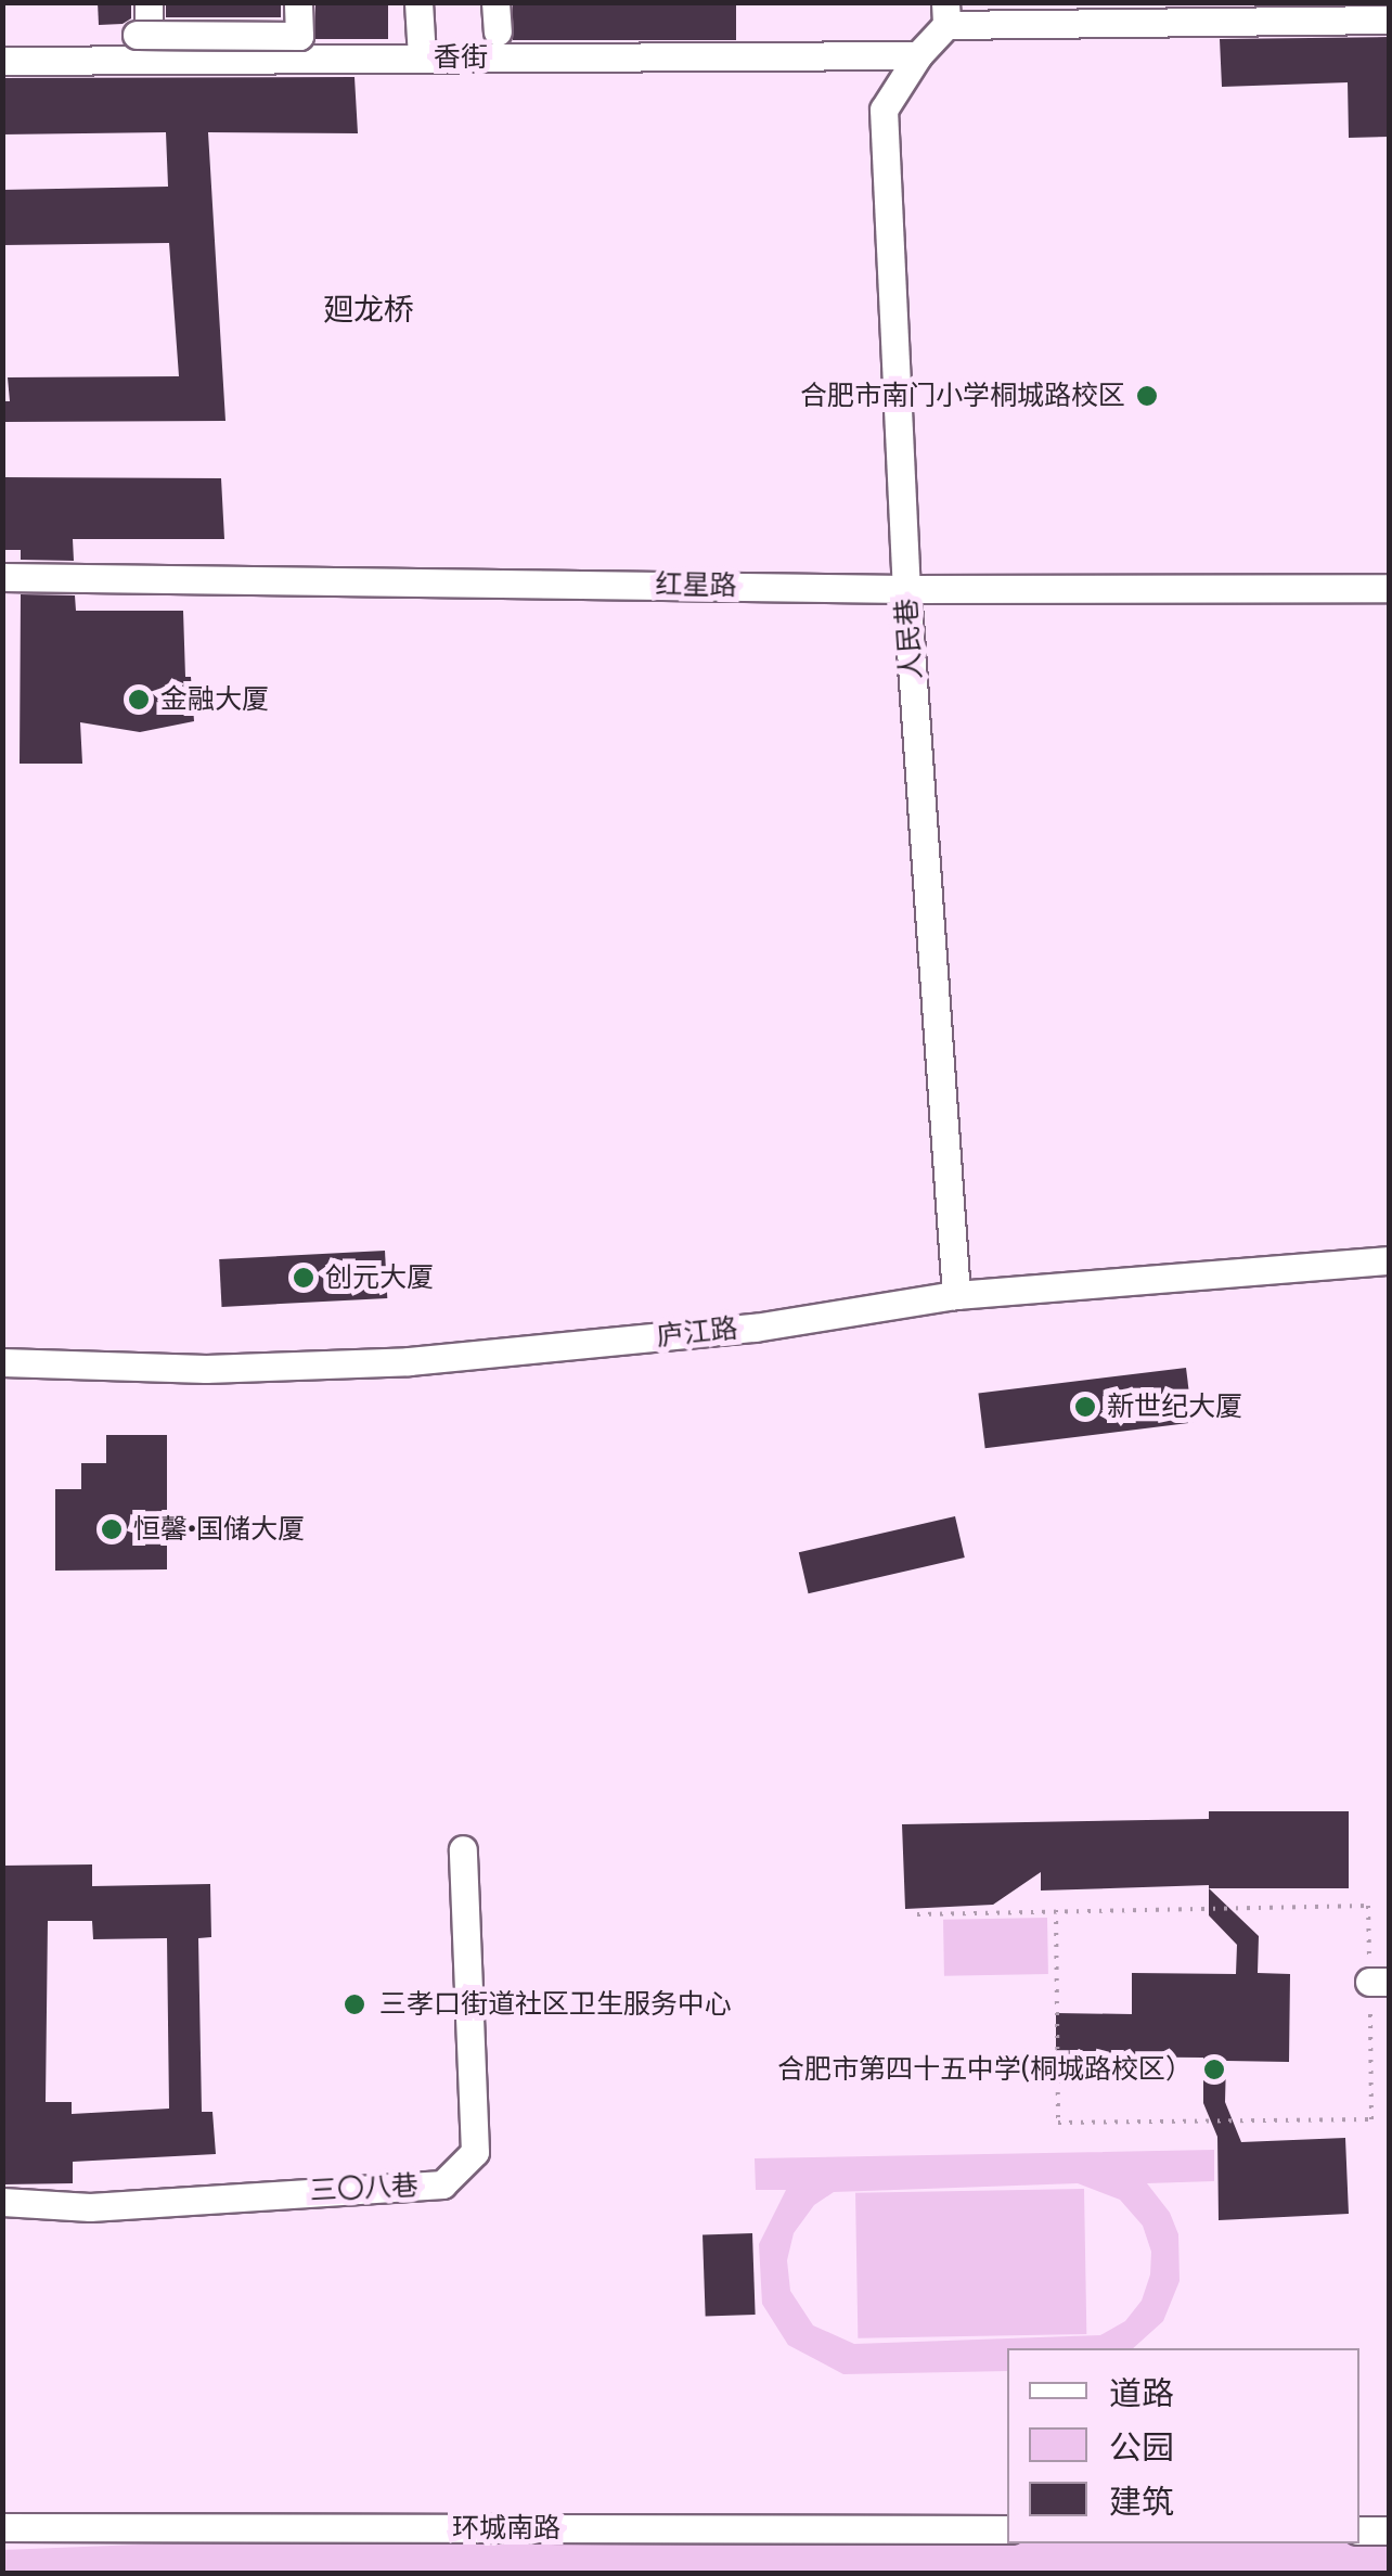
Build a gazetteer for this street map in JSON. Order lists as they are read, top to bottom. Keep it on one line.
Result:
{"streets":{"street":["香街","红星路","人民巷","庐江路","三〇八巷","环城南路"]},"crossings":[["香街","人民巷"],["红星路","人民巷"],["人民巷","庐江路"]],"districts":["廻龙桥"],"places":["合肥市南门小学桐城路校区","金融大厦","创元大厦","新世纪大厦","恒馨•国储大厦","三孝口街道社区卫生服务中心","合肥市第四十五中学(桐城路校区）"],"legend":["道路","公园","建筑"]}
